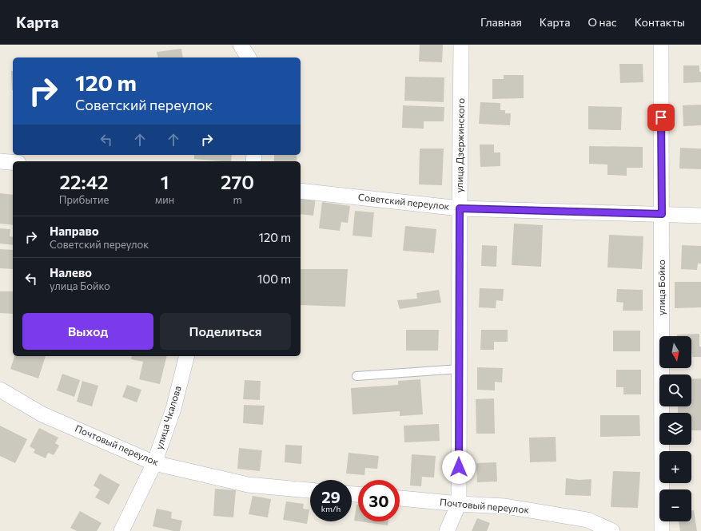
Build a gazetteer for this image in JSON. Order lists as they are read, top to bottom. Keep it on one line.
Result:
{"streets":{"street":["улица Дзержинского","Советский переулок","улица Бойко","улица Чкалова","Почтовый переулок"]},"crossings":[["улица Дзержинского","Советский переулок"],["улица Дзержинского","Почтовый переулок"],["Советский переулок","улица Бойко"],["улица Чкалова","Почтовый переулок"]],"north":"bottom","page":{"header":"Карта","nav":["Главная","Карта","О нас","Контакты"],"turn":["120 m","Советский переулок"],"eta":["22:42","Прибытие","1","мин","270","m"],"list":[{"name":"Направо","note":"Советский переулок","value":"120 m"},{"name":"Налево","note":"улица Бойко","value":"100 m"}],"buttons":["Выход","Поделиться"],"map_buttons":["+","−"],"speed":"29 km/h","limit":"30"}}
